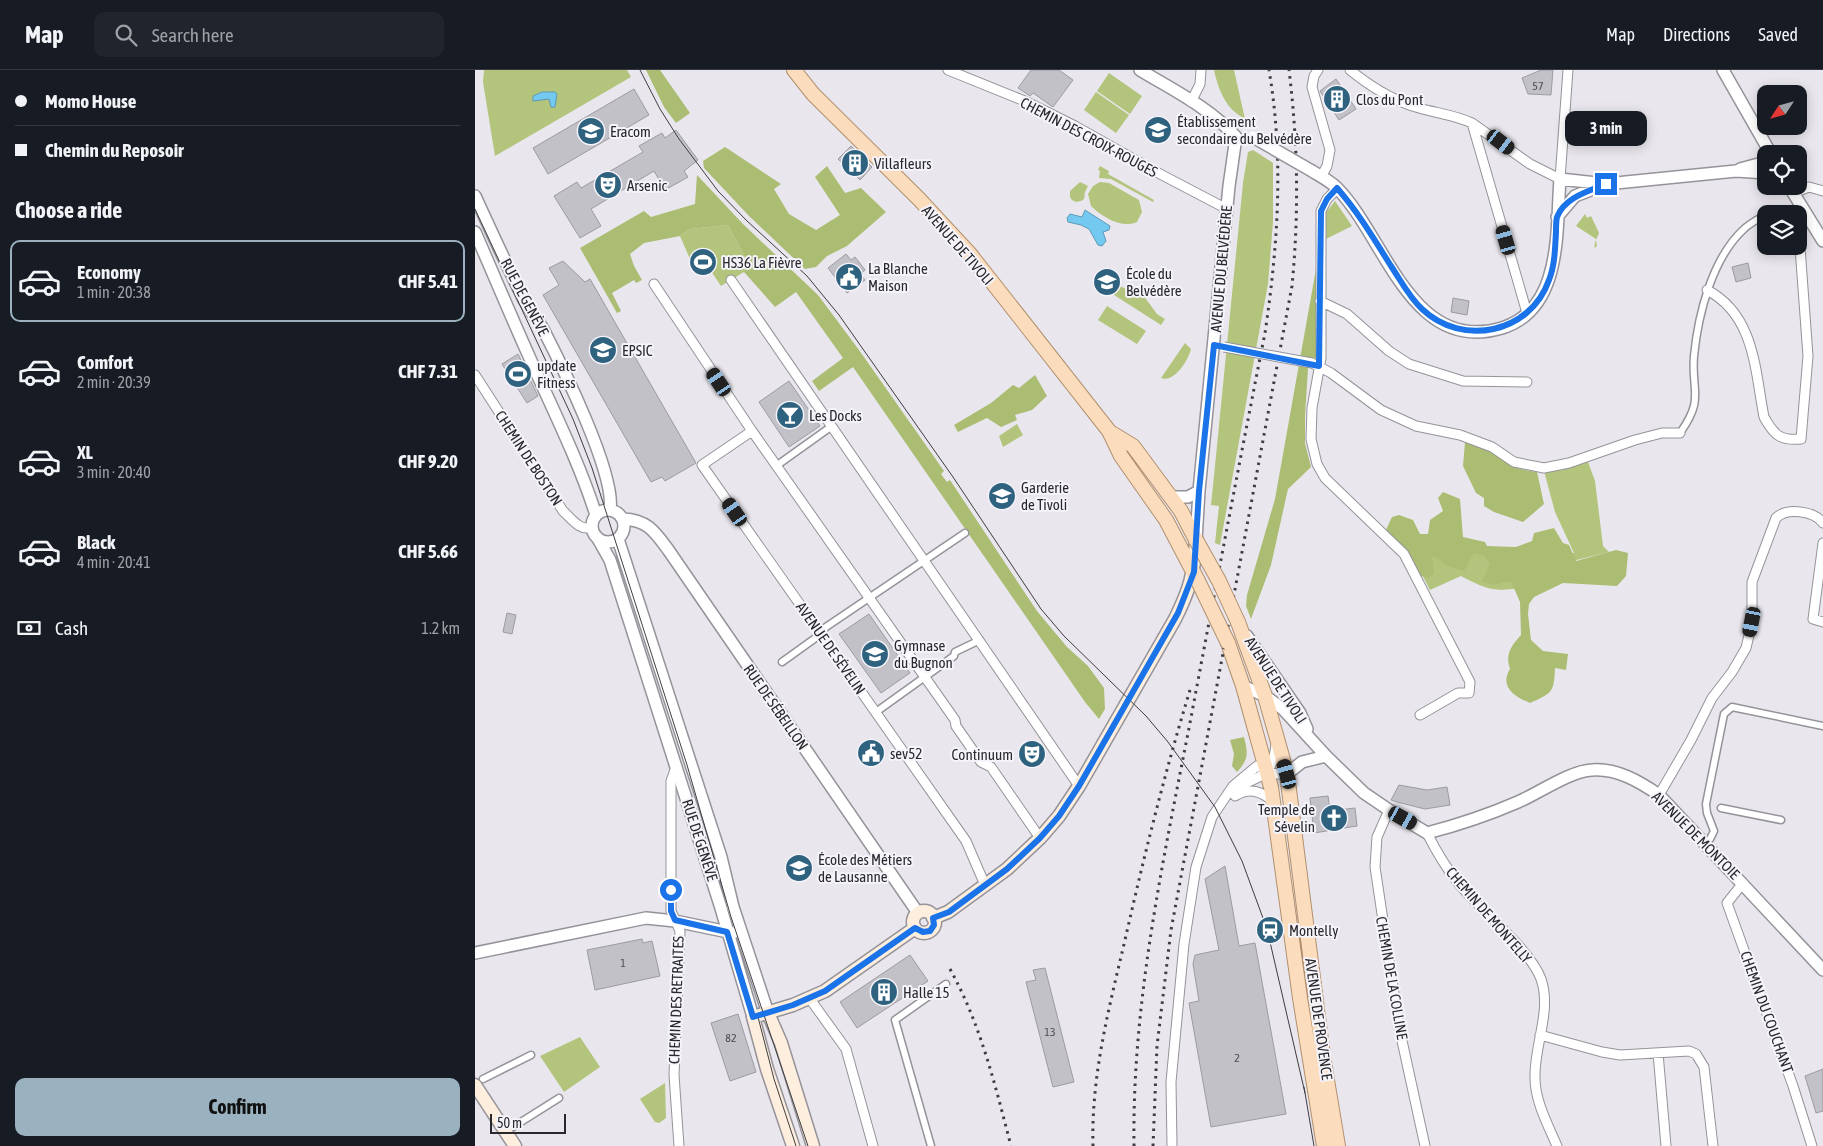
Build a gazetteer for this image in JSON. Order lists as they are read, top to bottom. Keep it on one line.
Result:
{"streets":{"main road":["AVENUE DE TIVOLI","AVENUE DU BELVÉDÈRE","RUE DE GENÈVE","AVENUE DE PROVENCE"],"street":["CHEMIN DES CROIX-ROUGES","CHEMIN DE BOSTON","AVENUE DE SÉVELIN","RUE DE SÉBEILLON","AVENUE DE MONTOIE","CHEMIN DE MONTELLY","CHEMIN DE LA COLLINE","CHEMIN DES RETRAITES","CHEMIN DU COUCHANT"]},"crossings":[["CHEMIN DES CROIX-ROUGES","AVENUE DU BELVÉDÈRE"],["AVENUE DE TIVOLI","AVENUE DU BELVÉDÈRE"],["AVENUE DE TIVOLI","AVENUE DE MONTOIE"],["AVENUE DE TIVOLI","CHEMIN DE MONTELLY"],["AVENUE DE TIVOLI","CHEMIN DE LA COLLINE"],["AVENUE DE TIVOLI","AVENUE DE PROVENCE"],["RUE DE GENÈVE","CHEMIN DE BOSTON"],["RUE DE GENÈVE","RUE DE SÉBEILLON"],["RUE DE GENÈVE","CHEMIN DES RETRAITES"],["CHEMIN DE BOSTON","RUE DE SÉBEILLON"],["AVENUE DE MONTOIE","CHEMIN DE MONTELLY"],["AVENUE DE MONTOIE","CHEMIN DU COUCHANT"]],"places":{"building":["Clos du Pont","Villafleurs","Halle 15"],"school or university":["Établissement secondaire du Belvédère","Eracom","École du Belvédère","EPSIC","Garderie de Tivoli","Gymnase du Bugnon","École des Métiers de Lausanne"],"theatre":["Arsenic","Continuum"],"sports":["HS36 La Fièvre","update Fitness"],"public building":["La Blanche Maison","sev52"],"bar":["Les Docks"],"church":["Temple de Sévelin"],"station":["Montelly"]},"house_numbers":["57","1","13","82","2"],"scale_bar":"50 m","north":"bottom left","page":{"header":"Map","search":"Search here","nav":["Map","Directions","Saved"],"banner":["Momo House","Chemin du Reposoir"],"bubble":"3 min","heading":"Choose a ride","list":[{"name":"Economy","note":"1 min · 20:38","value":"CHF 5.41"},{"name":"Comfort","note":"2 min · 20:39","value":"CHF 7.31"},{"name":"XL","note":"3 min · 20:40","value":"CHF 9.20"},{"name":"Black","note":"4 min · 20:41","value":"CHF 5.66"}],"pay":["Cash","1.2 km"],"buttons":"Confirm","scale":"50 m"}}
